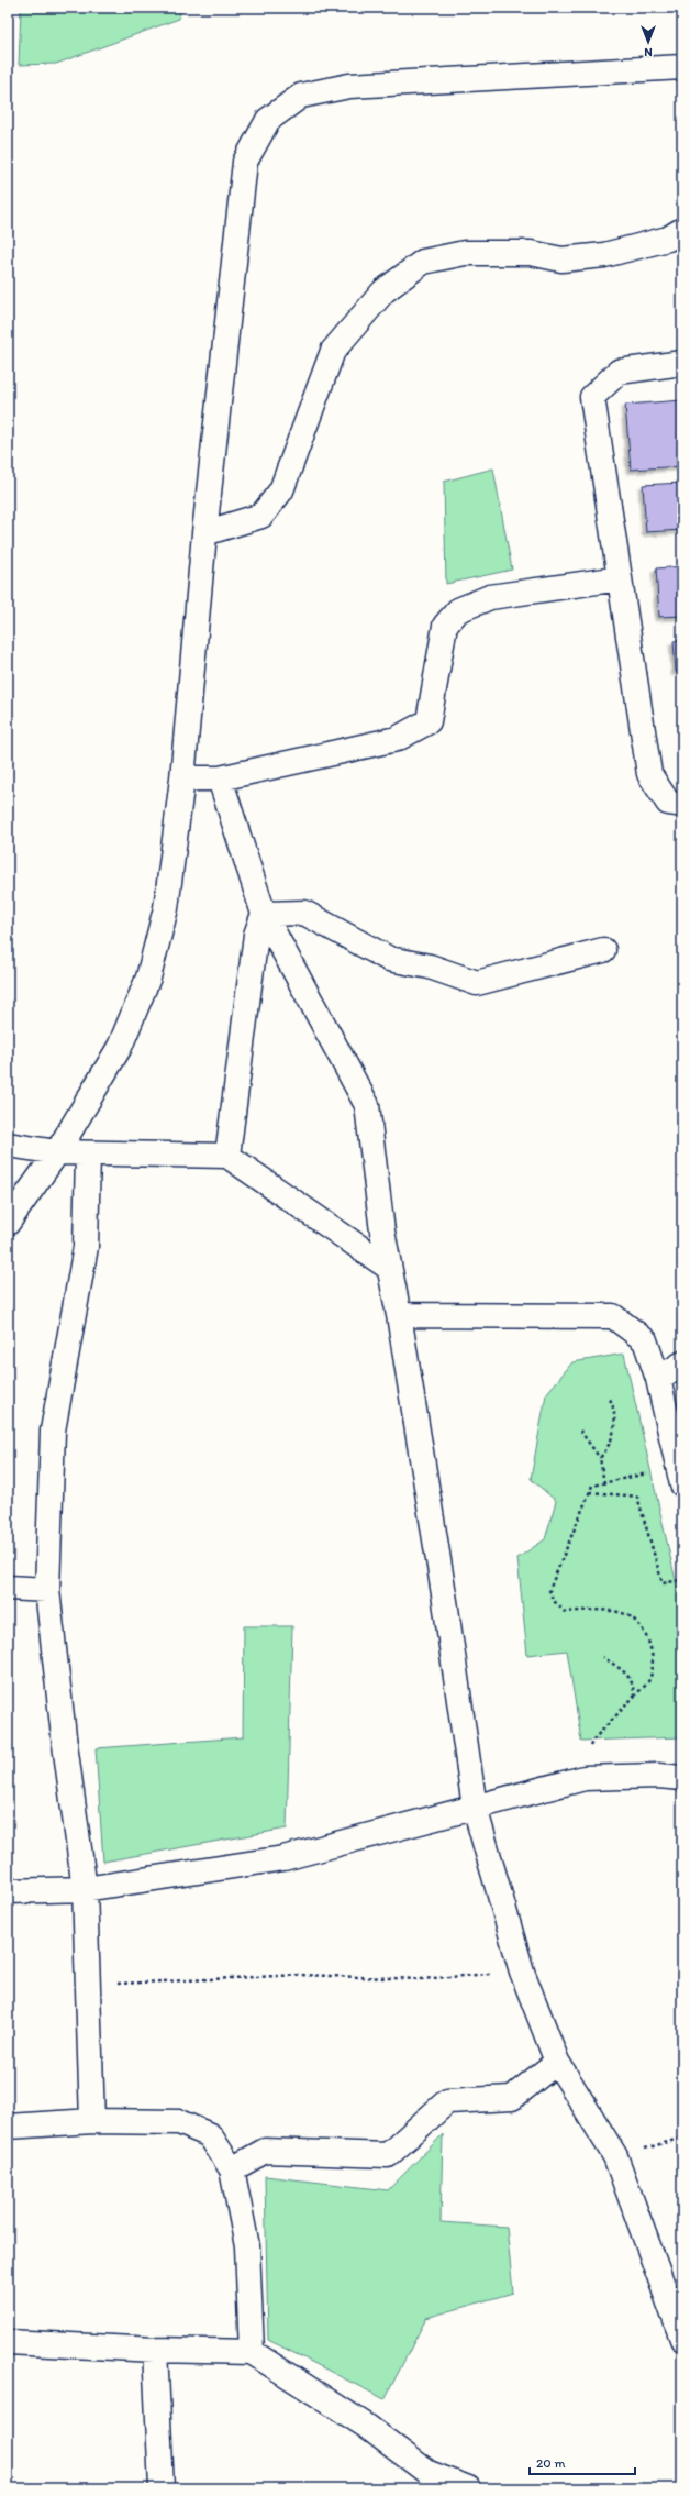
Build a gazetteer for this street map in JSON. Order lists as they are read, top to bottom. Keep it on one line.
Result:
{"scale_bar":"20 m","north":"bottom"}
